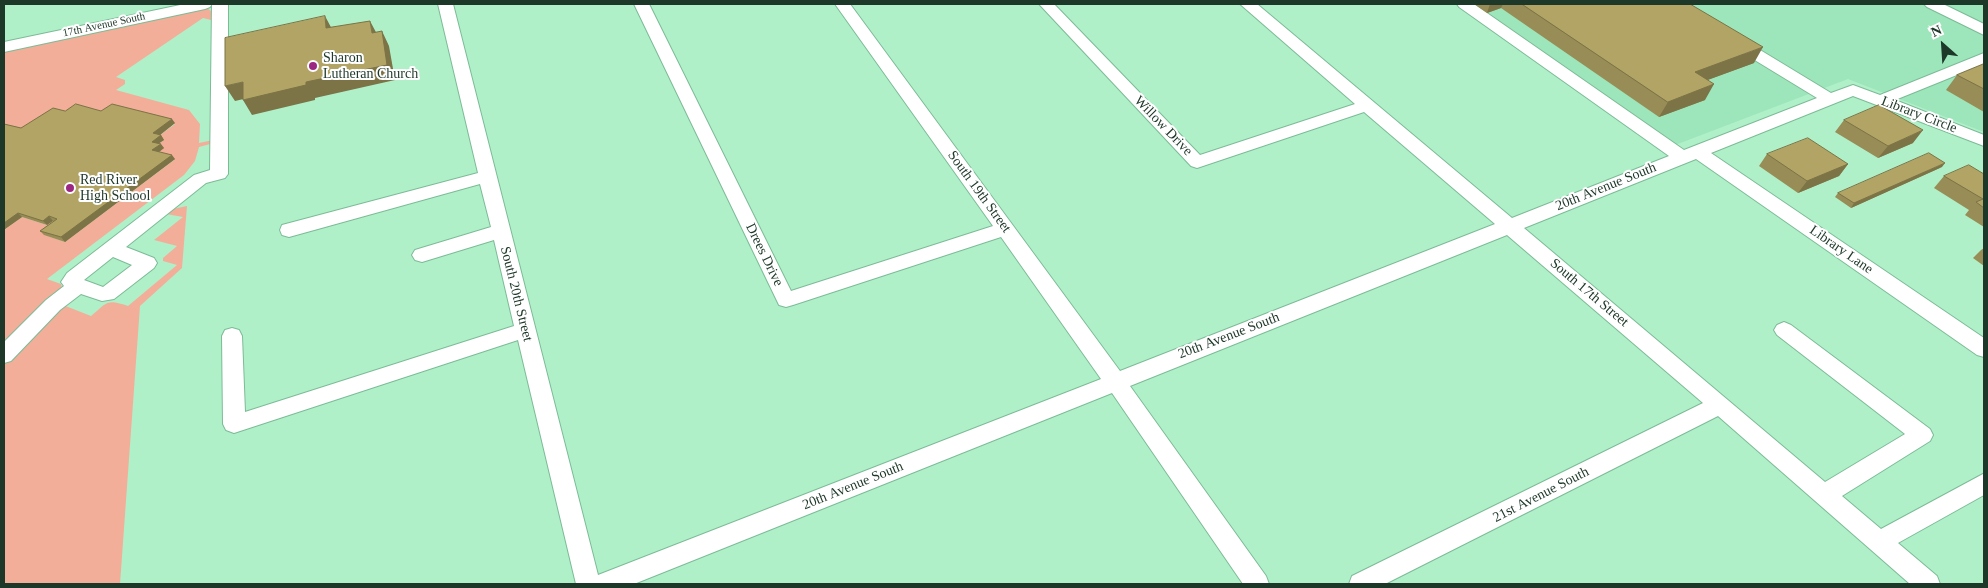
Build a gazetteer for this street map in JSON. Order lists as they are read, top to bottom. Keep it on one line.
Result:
{"streets":{"street":["17th Avenue South","Library Circle","Willow Drive","20th Avenue South","South 19th Street","Library Lane","Drees Drive","South 17th Street","South 20th Street","21st Avenue South"]},"crossings":[["Library Circle","20th Avenue South"],["Willow Drive","South 17th Street"],["20th Avenue South","South 19th Street"],["20th Avenue South","Library Lane"],["20th Avenue South","South 17th Street"],["South 19th Street","Drees Drive"],["South 17th Street","21st Avenue South"]],"places":["Sharon Lutheran Church","Red River High School"],"north":"top left"}
